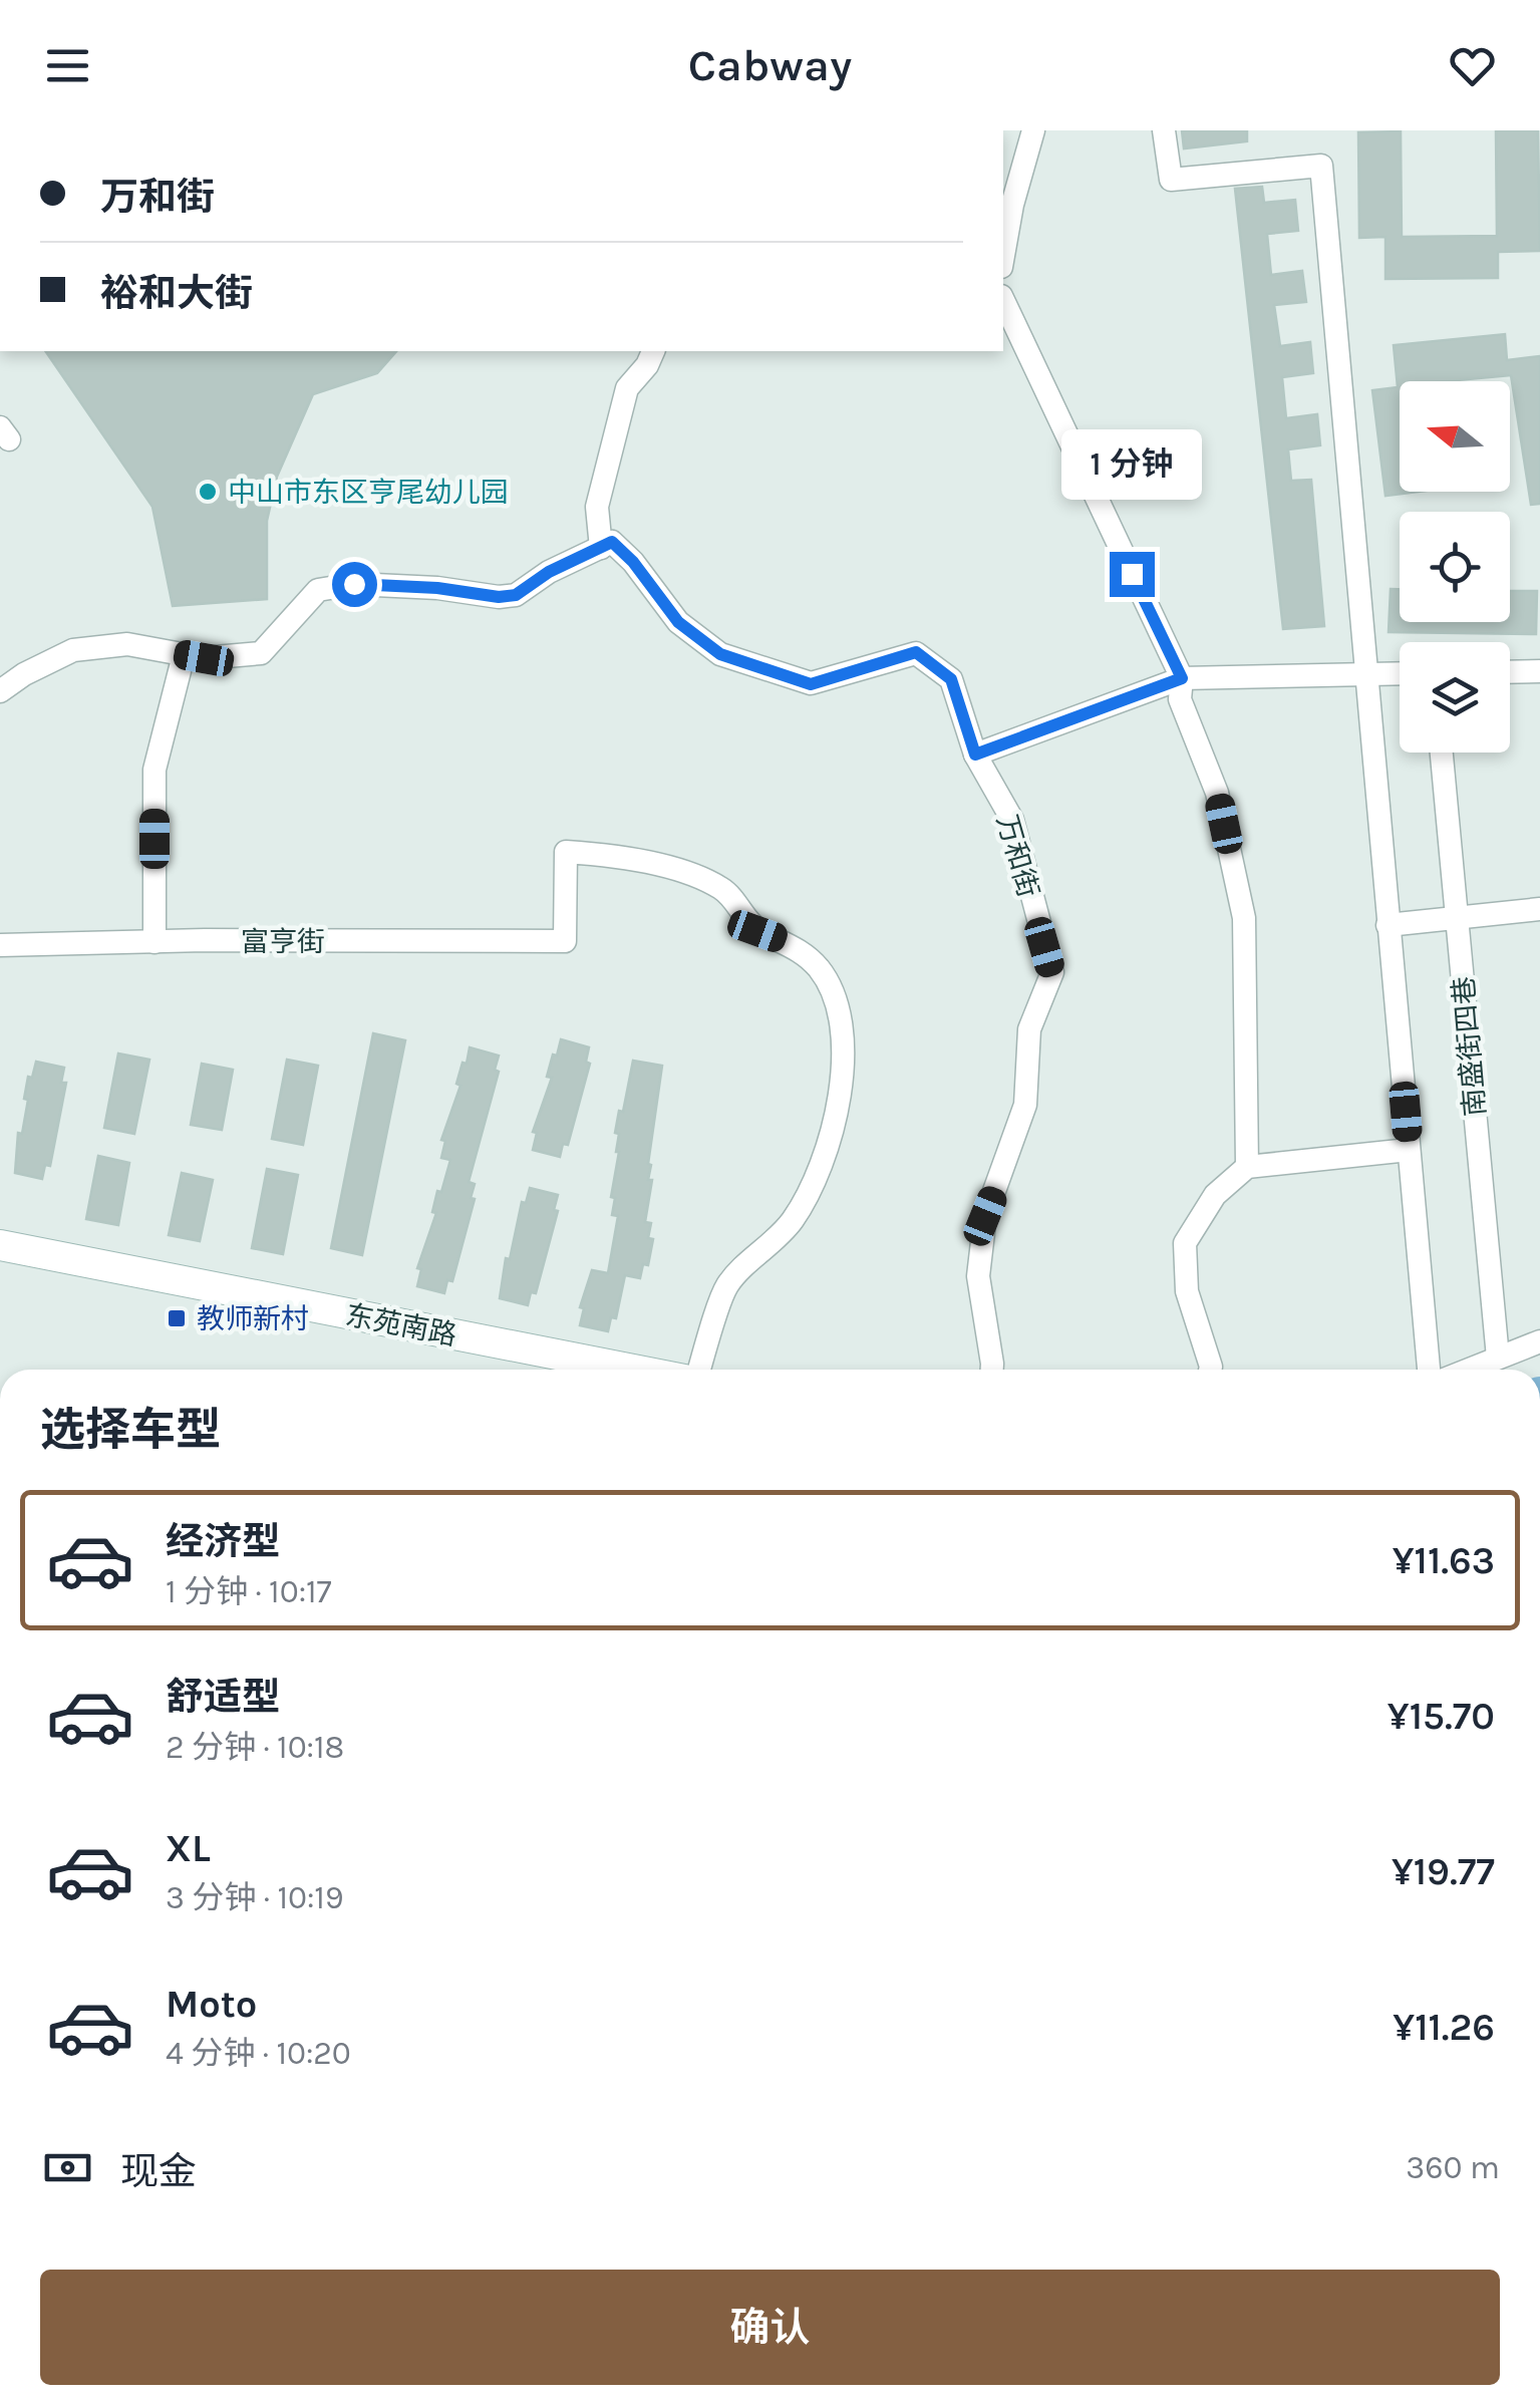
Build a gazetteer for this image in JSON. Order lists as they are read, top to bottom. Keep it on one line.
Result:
{"streets":{"street":["万和街","富亨街","南盛街四巷","东苑南路"]},"places":{"other":["中山市东区亨尾幼儿园"],"transit":["教师新村"]},"north":"left","page":{"header":"Cabway","banner":["万和街","裕和大街"],"bubble":"1 分钟","heading":"选择车型","list":[{"name":"经济型","note":"1 分钟 · 10:17","value":"¥11.63"},{"name":"舒适型","note":"2 分钟 · 10:18","value":"¥15.70"},{"name":"XL","note":"3 分钟 · 10:19","value":"¥19.77"},{"name":"Moto","note":"4 分钟 · 10:20","value":"¥11.26"}],"pay":["现金","360 m"],"buttons":"确认"}}
